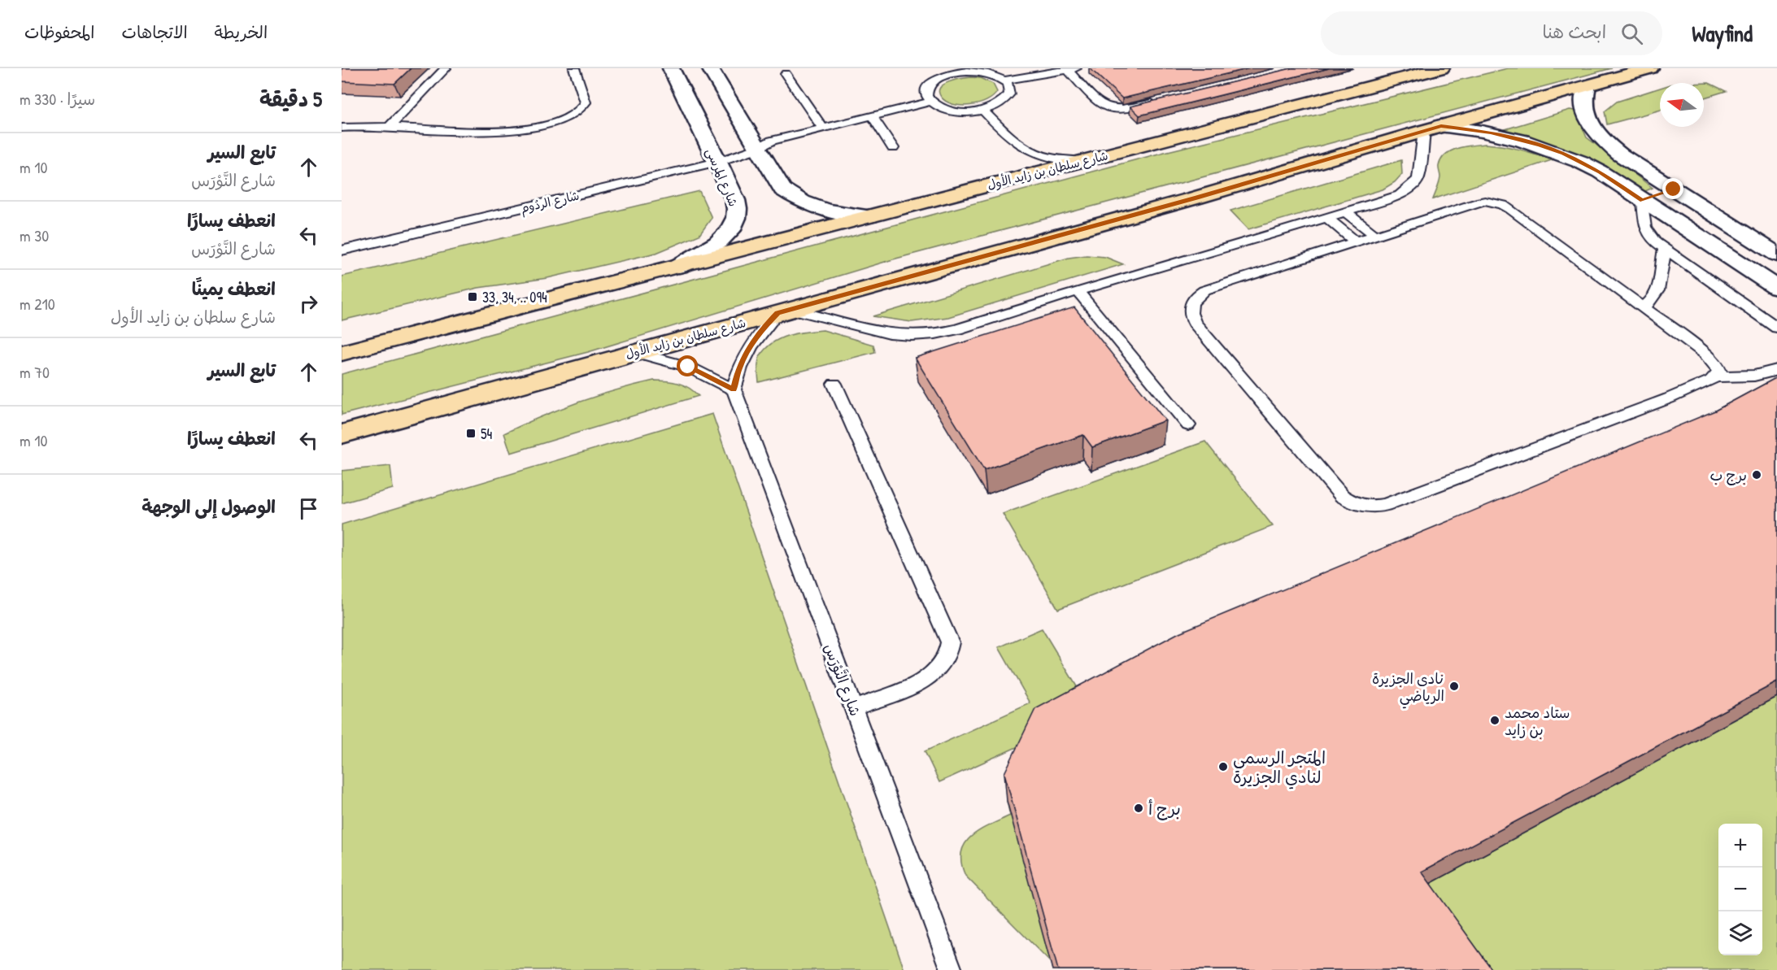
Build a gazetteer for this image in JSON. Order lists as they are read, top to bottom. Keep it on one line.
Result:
{"streets":{"main road":["شارع سلطان بن زايد الأول"],"street":["شارع المرسى"],"lane":["شارع الردُوم","شارع النَّوْرَس"]},"crossings":[["شارع سلطان بن زايد الأول","شارع المرسى"],["شارع المرسى","شارع الردُوم"]],"places":{"transit":["33, 34, .. 094","54"],"other":["برج ب","نادى الجزيرة الرياضي","ستاد محمد بن زايد","المتجر الرسمي لنادي الجزيرة","برج أ"]},"north":"left","page":{"header":"Wayfind","search":"ابحث هنا","nav":["الخريطة","الاتجاهات","المحفوظات"],"heading":["5 دقيقة","سيرًا · 330 m"],"list":[["تابع السير","شارع النَّوْرَس","10 m"],["انعطف يسارًا","شارع النَّوْرَس","30 m"],["انعطف يمينًا","شارع سلطان بن زايد الأول","210 m"],["تابع السير","70 m"],["انعطف يسارًا","10 m"],"الوصول إلى الوجهة"],"map_buttons":["+","−"]}}
